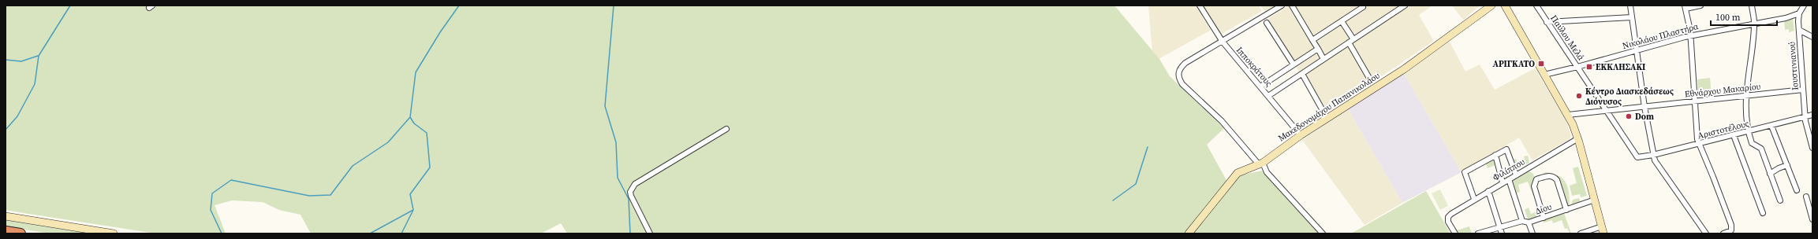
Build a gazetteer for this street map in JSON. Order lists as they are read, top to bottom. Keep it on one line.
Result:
{"streets":{"street":["Νικολάου Πλαστήρα","Παύλου Μελά","Ιουστινιανού","Ιπποκράτους","Εθνάρχου Μακαρίου","Μακεδονομάχου Παπανικολάου","Αριστοτέλους","Φιλίππου","Δίου"]},"crossings":[["Νικολάου Πλαστήρα","Παύλου Μελά"],["Νικολάου Πλαστήρα","Ιουστινιανού"],["Παύλου Μελά","Εθνάρχου Μακαρίου"],["Παύλου Μελά","Αριστοτέλους"],["Ιουστινιανού","Εθνάρχου Μακαρίου"],["Ιουστινιανού","Αριστοτέλους"],["Ιπποκράτους","Μακεδονομάχου Παπανικολάου"]],"places":{"transit":["ΑΡΙΓΚΑΤΟ","ΕΚΚΛΗΣΑΚΙ"],"other":["Κέντρο Διασκεδάσεως Διόνυσος","Dom"]},"scale_bar":"100 m"}
